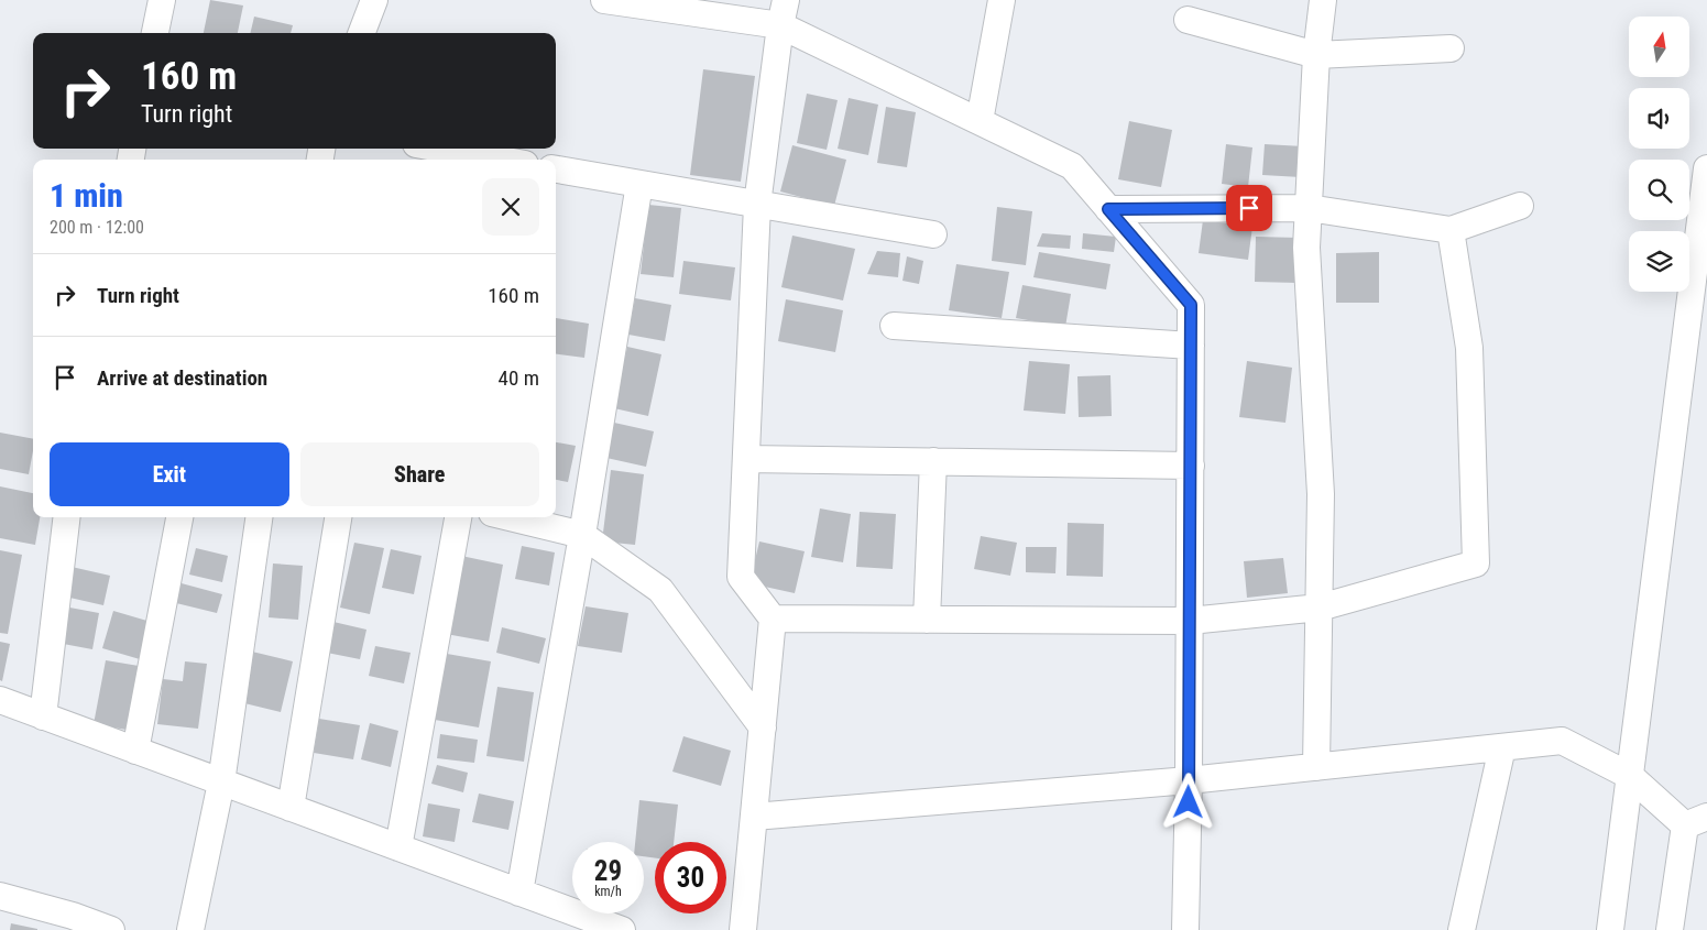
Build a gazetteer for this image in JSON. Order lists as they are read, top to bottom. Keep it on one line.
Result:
{"north":"top","page":{"turn":["160 m","Turn right"],"heading":["1 min","200 m · 12:00"],"list":[{"name":"Turn right","value":"160 m"},{"name":"Arrive at destination","value":"40 m"}],"buttons":["Exit","Share"],"speed":"29 km/h","limit":"30"}}
